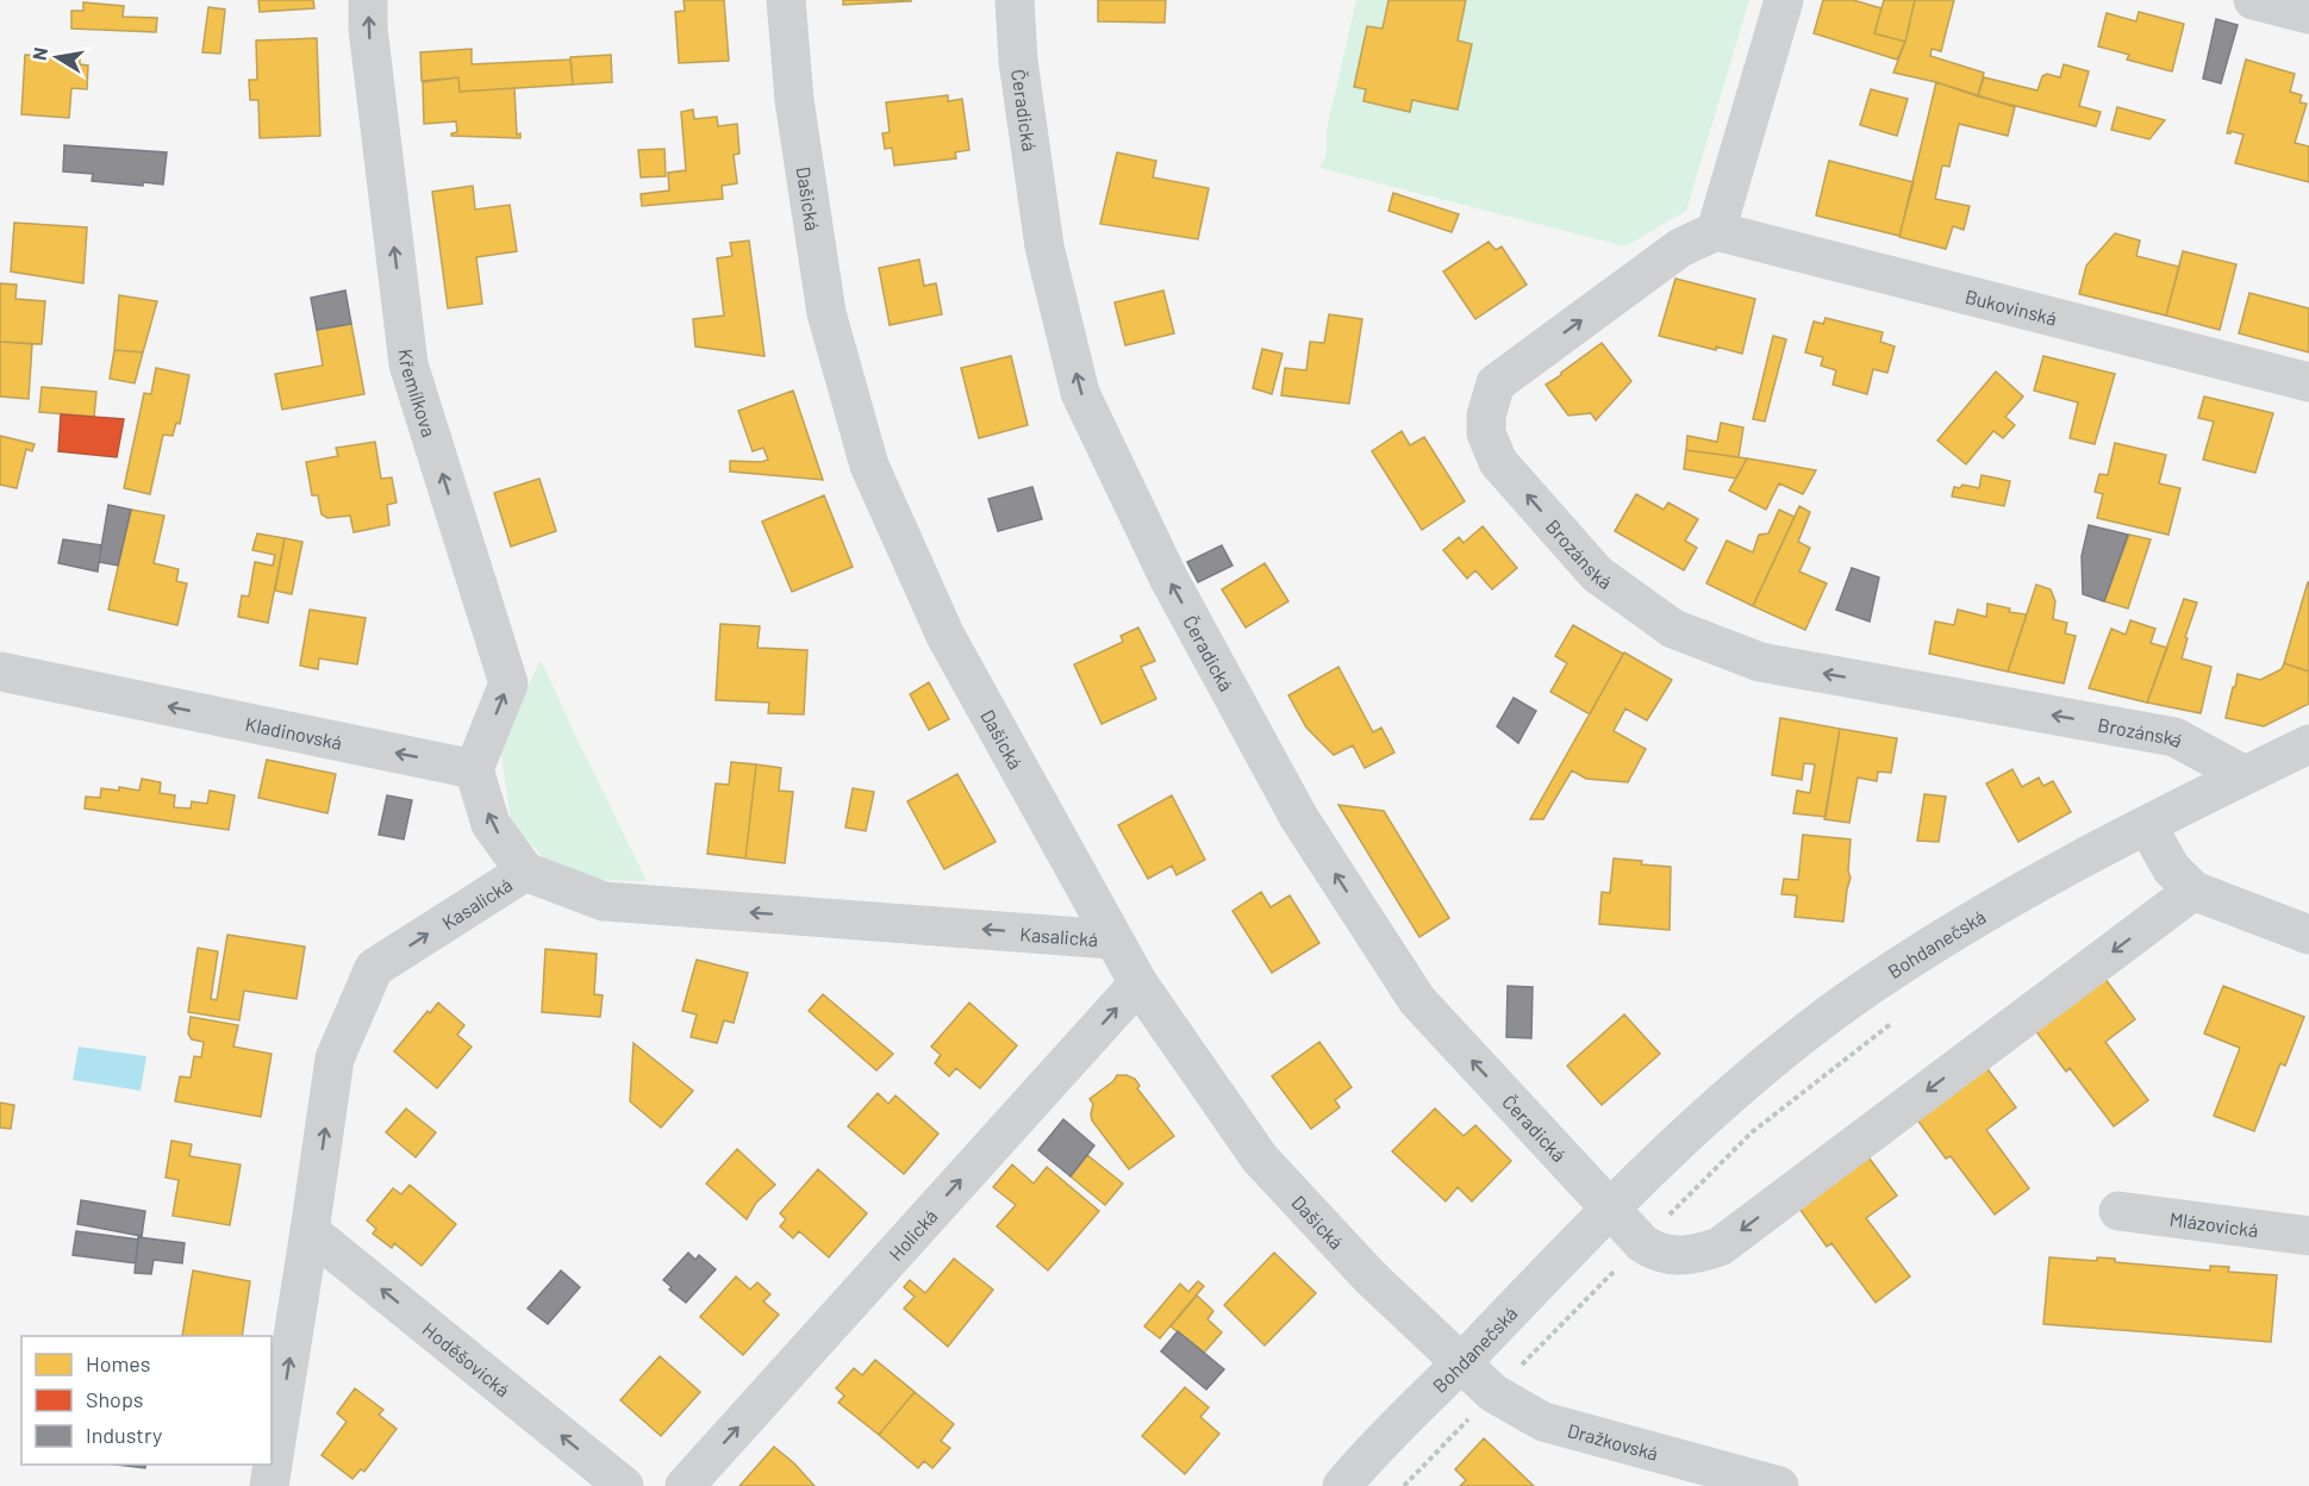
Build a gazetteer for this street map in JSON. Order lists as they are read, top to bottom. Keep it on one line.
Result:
{"streets":{"street":["Čeradická","Dašická","Bukovinská","Křemílkova","Brozánská","Kladinovská","Kasalická","Bohdanečská","Mlázovická","Holická","Hoděšovická","Dražkovská"]},"crossings":[["Čeradická","Bohdanečská"],["Dašická","Kasalická"],["Dašická","Bohdanečská"],["Dašická","Holická"],["Dašická","Dražkovská"],["Bukovinská","Brozánská"],["Křemílkova","Kladinovská"],["Brozánská","Bohdanečská"],["Kasalická","Hoděšovická"],["Bohdanečská","Dražkovská"]],"one_way":["Čeradická","Křemílkova","Kladinovská","Holická","Hoděšovická"],"legend":["Homes","Shops","Industry"],"north":"left"}
